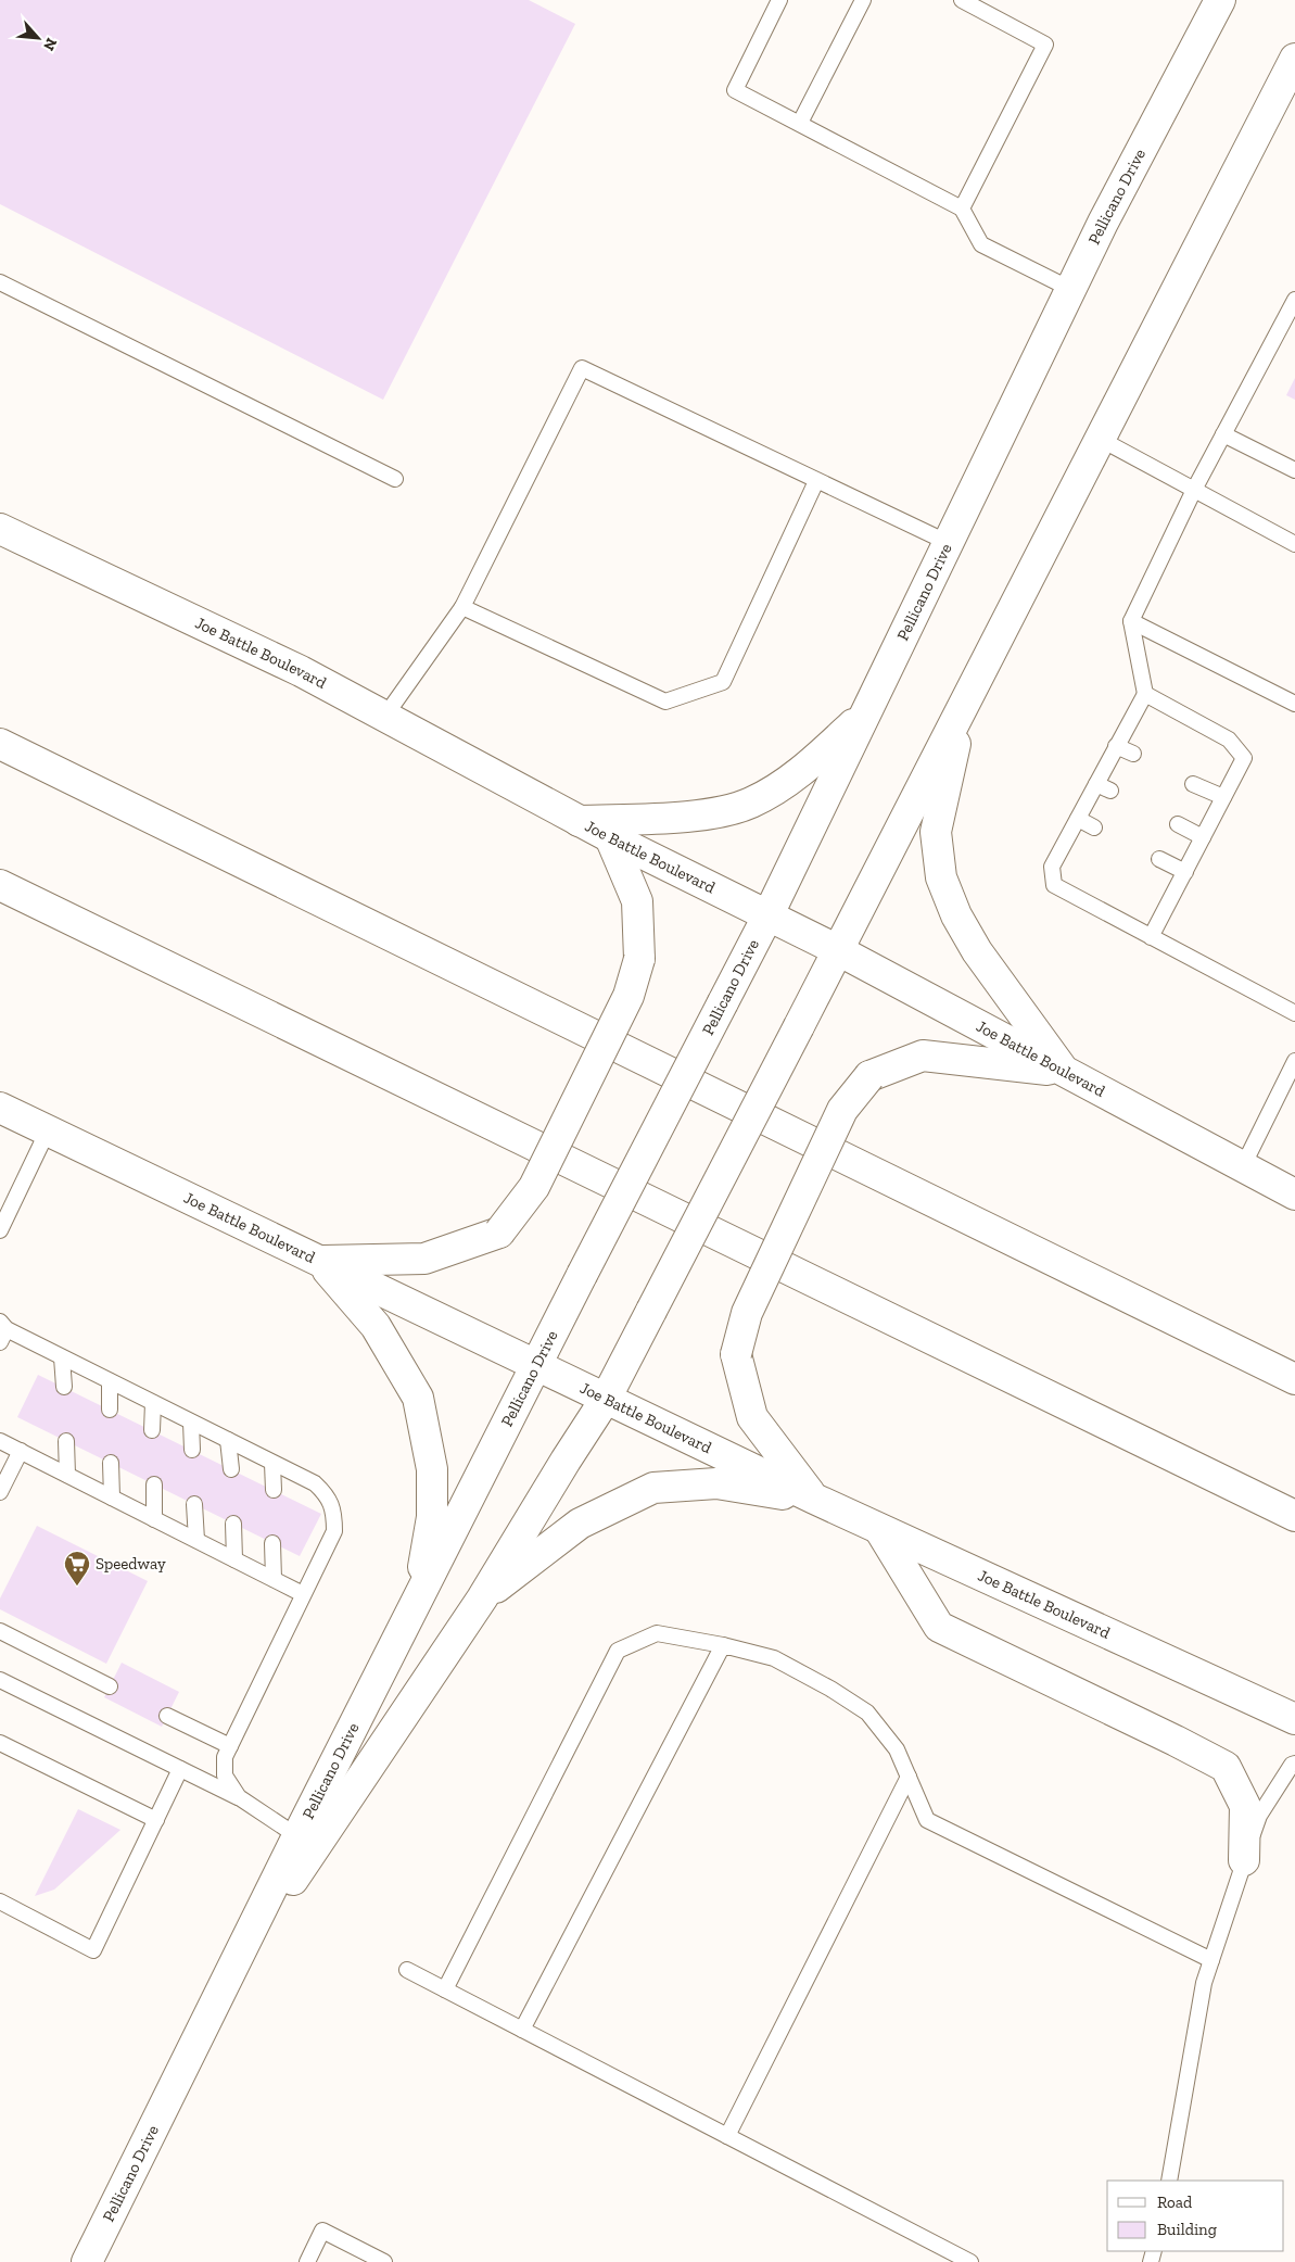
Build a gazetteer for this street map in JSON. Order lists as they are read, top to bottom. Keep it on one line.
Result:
{"streets":{"main road":["Pellicano Drive","Joe Battle Boulevard"]},"crossings":[["Pellicano Drive","Joe Battle Boulevard"]],"places":{"supermarket":["Speedway"]},"legend":["Road","Building"],"north":"bottom right"}
